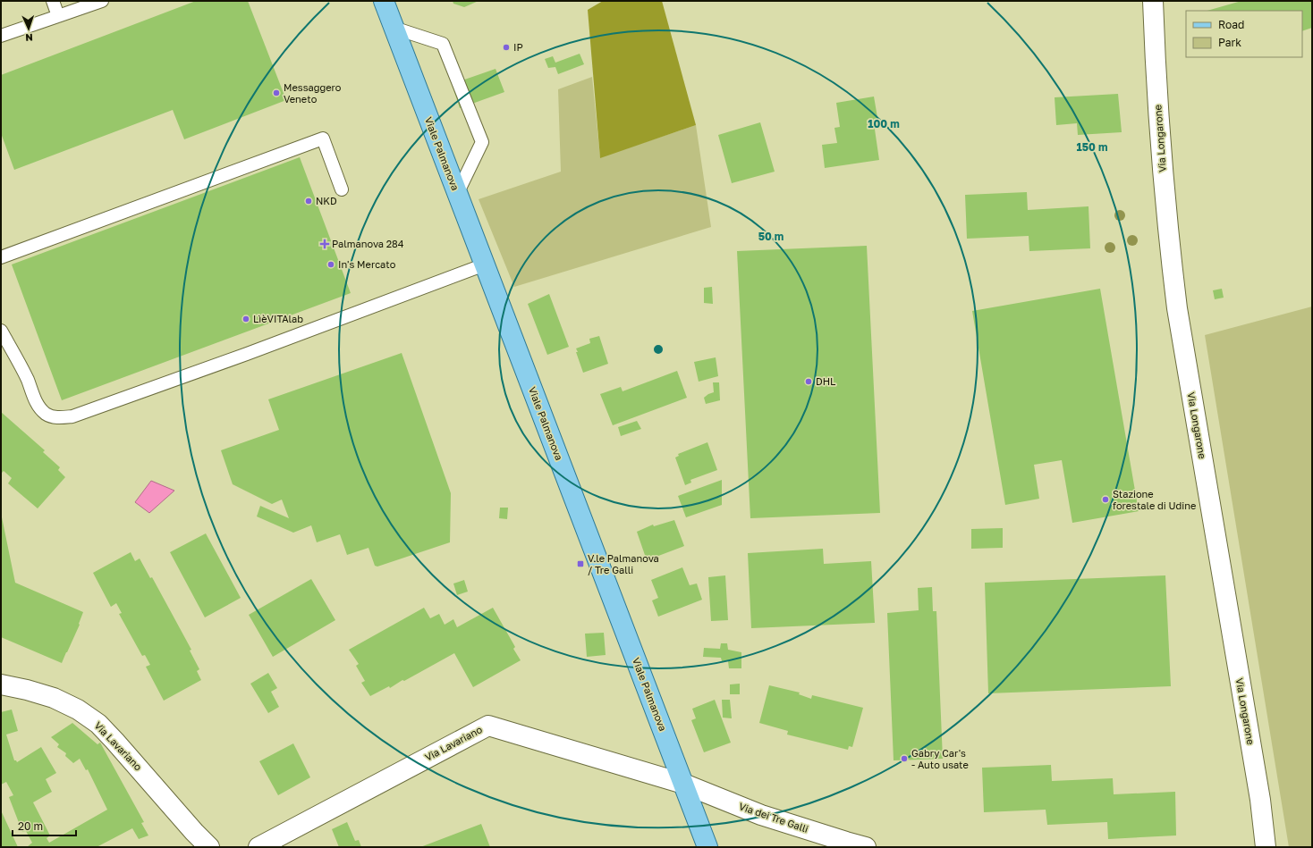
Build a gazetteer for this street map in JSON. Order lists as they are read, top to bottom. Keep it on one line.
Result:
{"streets":{"main road":["Viale Palmanova"],"street":["Via Longarone","Via Lavariano","Via dei Tre Galli"]},"crossings":[["Viale Palmanova","Via Lavariano"],["Viale Palmanova","Via dei Tre Galli"],["Via Lavariano","Via dei Tre Galli"]],"places":{"other":["IP","Messaggero Veneto","NKD","In's Mercato","LìèVITAlab","DHL","Stazione forestale di Udine","Gabry Car's - Auto usate"],"health":["Palmanova 284"],"transit":["V.le Palmanova / Tre Galli"]},"legend":["Road","Park"],"scale_bar":"20 m","north":"bottom","rings":["100 m","150 m","50 m"]}
